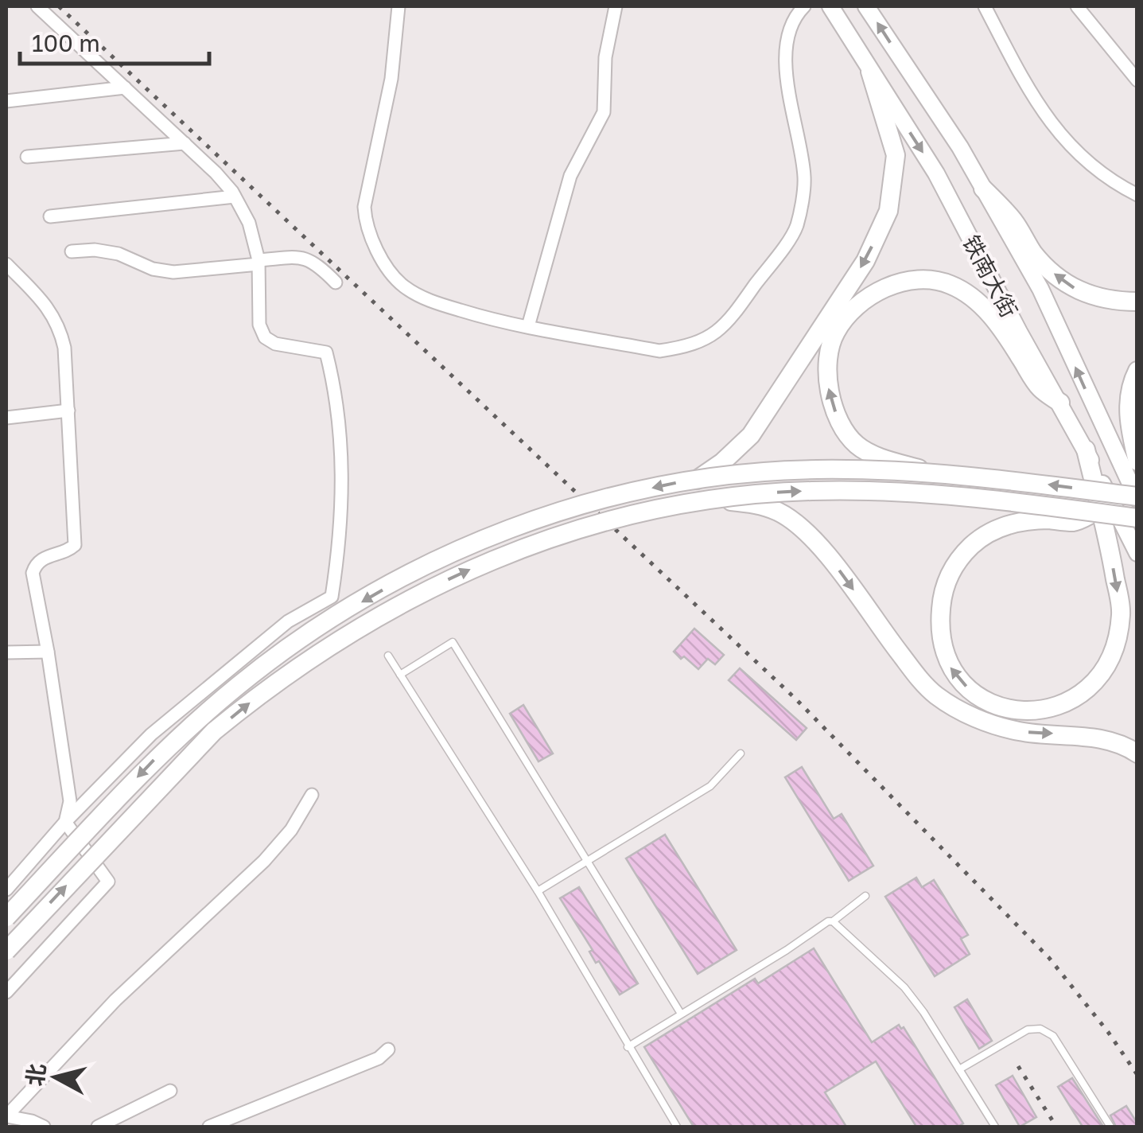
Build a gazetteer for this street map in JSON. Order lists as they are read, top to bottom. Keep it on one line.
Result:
{"streets":{"main road":["铁南大街"]},"scale_bar":"100 m","north":"left"}
